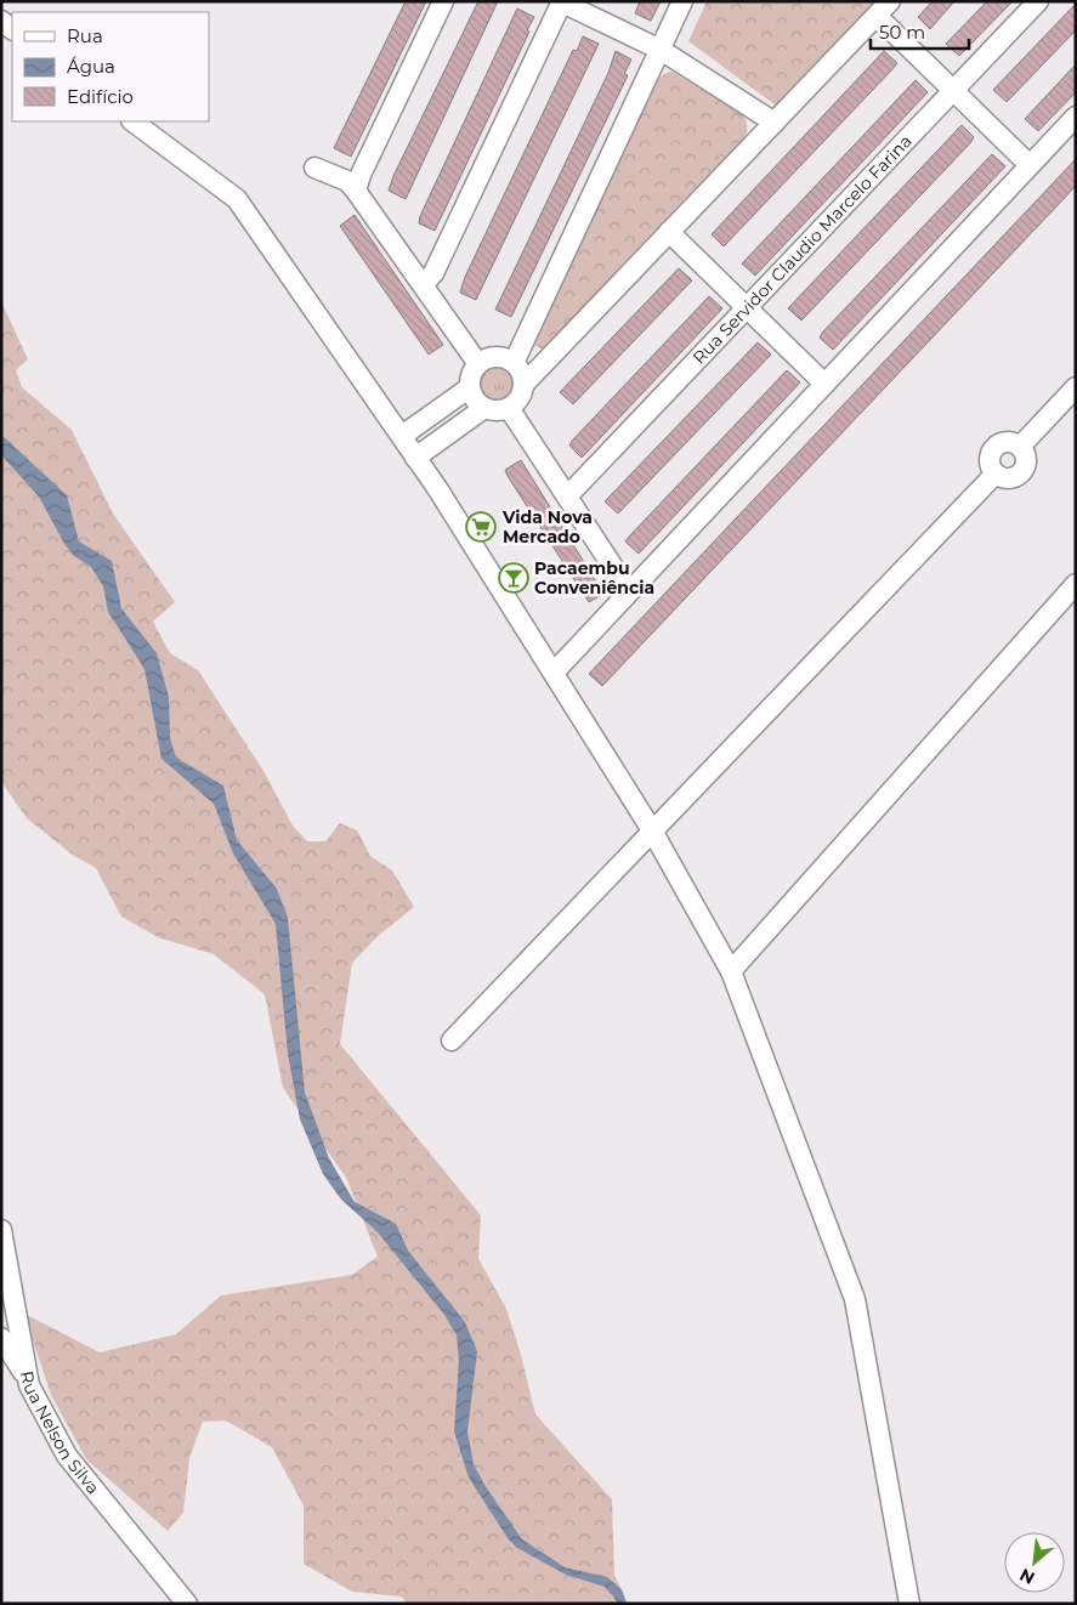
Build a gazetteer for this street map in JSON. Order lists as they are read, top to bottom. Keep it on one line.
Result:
{"streets":{"street":["Rua Servidor Claudio Marcelo Farina","Rua Nelson Silva"]},"places":{"supermarket":["Vida Nova Mercado"],"bar":["Pacaembu Conveniência"]},"legend":["Rua","Água","Edifício"],"scale_bar":"50 m","north":"bottom left"}
